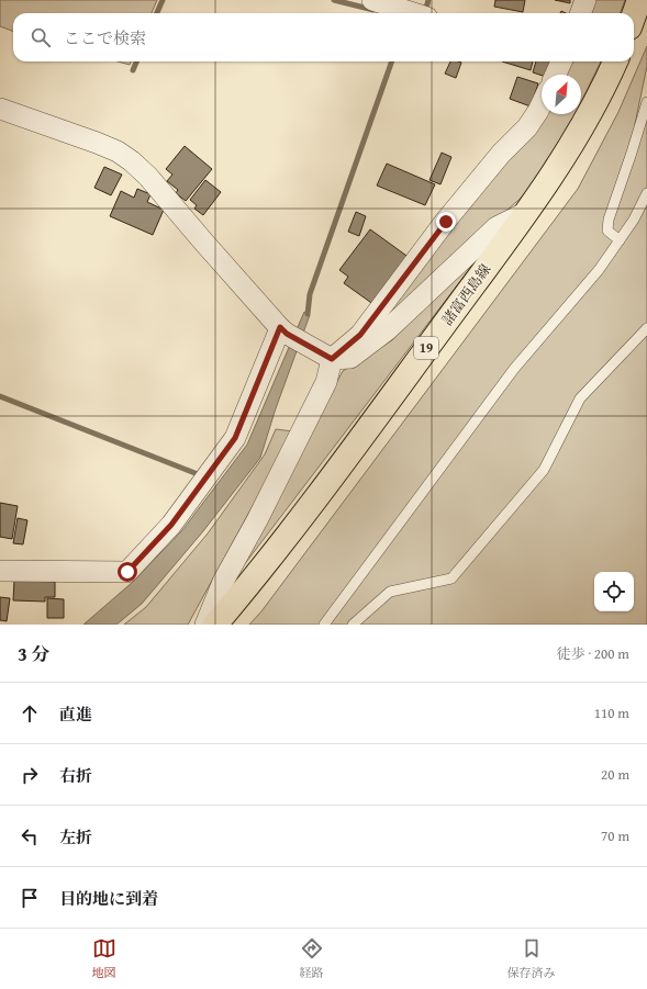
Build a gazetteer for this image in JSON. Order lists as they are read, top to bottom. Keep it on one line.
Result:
{"streets":{"main road":["諸富西島線","19"]},"north":"top right","page":{"search":"ここで検索","heading":["3 分","徒歩 · 200 m"],"list":[["直進","110 m"],["右折","20 m"],["左折","70 m"],"目的地に到着"],"nav":["地図","経路","保存済み"]}}
